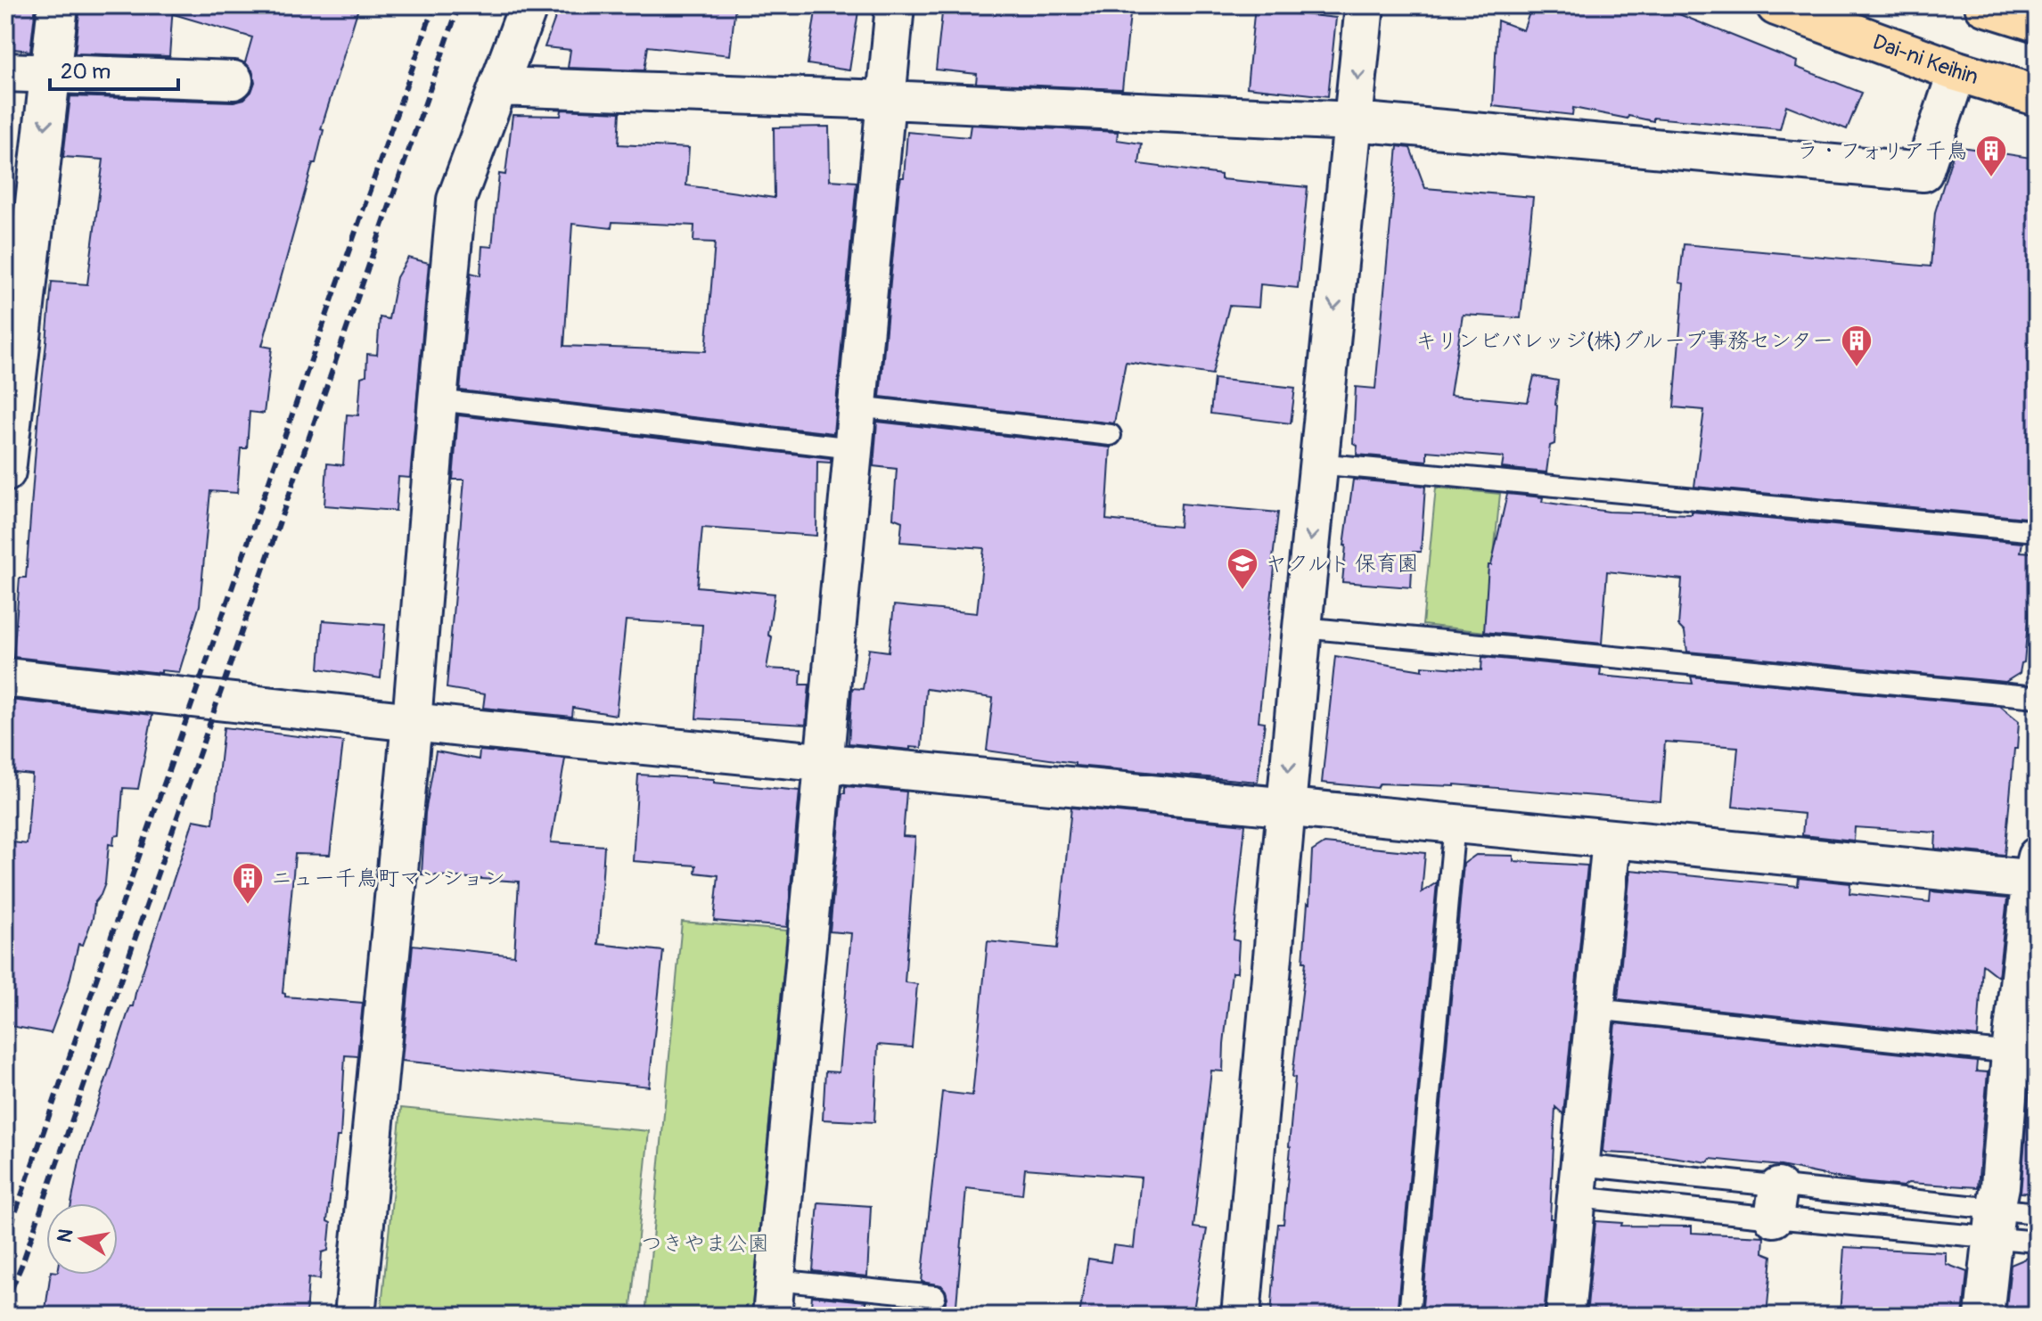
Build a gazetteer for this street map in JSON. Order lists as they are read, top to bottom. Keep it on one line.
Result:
{"streets":{"highway":["Dai-ni Keihin"]},"parks":["つきやま公園"],"places":{"building":["ラ・フォリア千鳥","キリンビバレッジ(株)グループ事務センター","ニュー千鳥町マンション"],"school or university":["ヤクルト 保育園"]},"scale_bar":"20 m","north":"left"}
